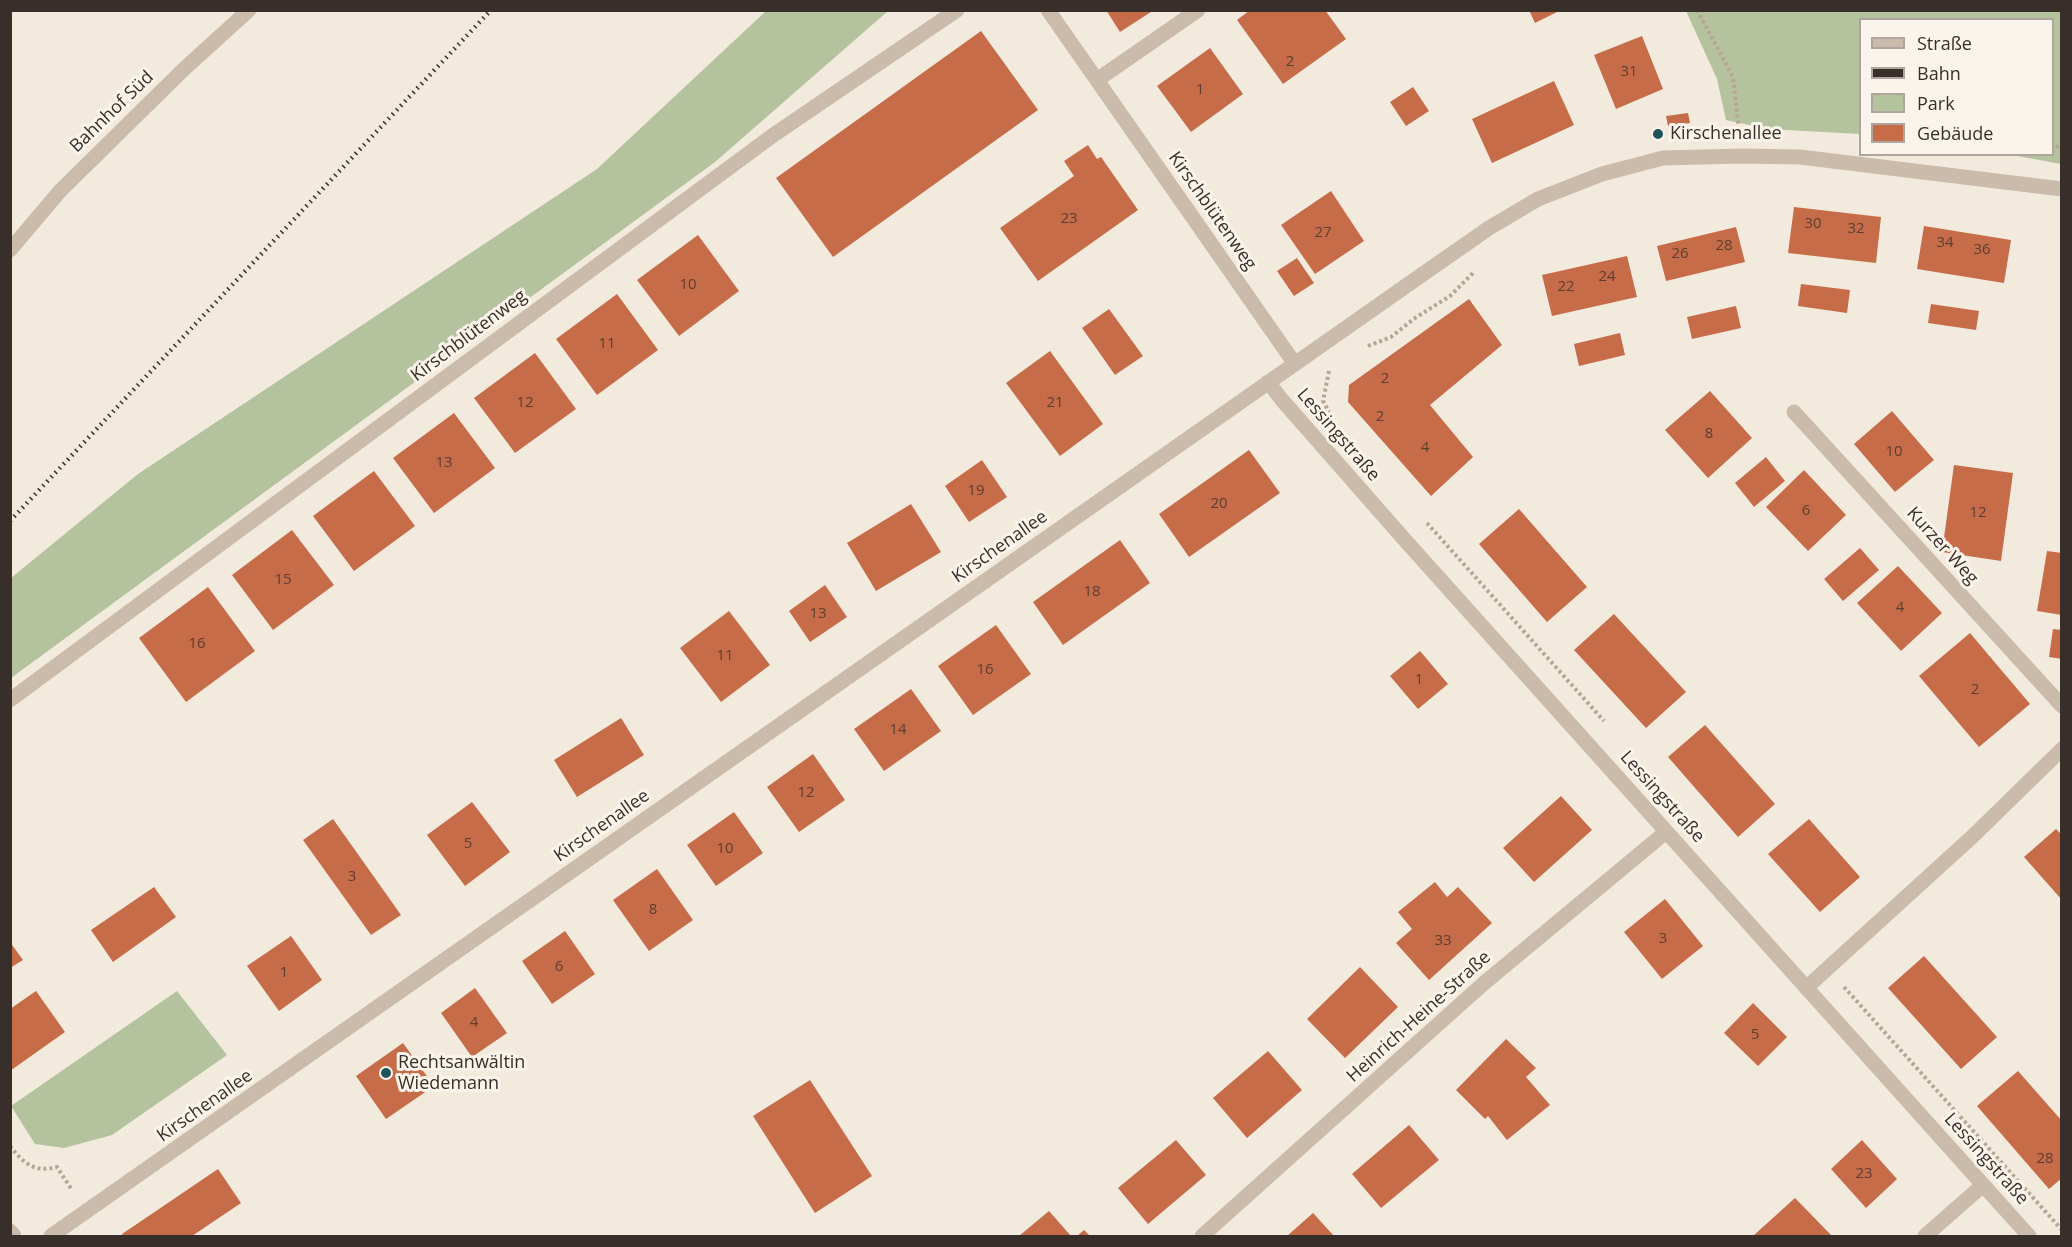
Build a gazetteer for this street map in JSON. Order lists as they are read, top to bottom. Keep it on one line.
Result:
{"streets":{"street":["Bahnhof Süd","Kirschblütenweg","Lessingstraße","Kurzer Weg","Kirschenallee","Heinrich-Heine-Straße"]},"crossings":[["Kirschblütenweg","Kirschenallee"],["Lessingstraße","Kirschenallee"],["Lessingstraße","Heinrich-Heine-Straße"]],"places":["Kirschenallee","Rechtsanwältin Wiedemann"],"house_numbers":["2","31","1","23","30","32","27","34","28","36","26","24","10","22","11","2","12","21","2","8","4","10","13","19","20","6","12","15","18","4","13","16","11","16","1","2","14","12","5","10","3","8","3","33","6","1","4","5","28","23"],"legend":["Straße","Bahn","Park","Gebäude"]}
